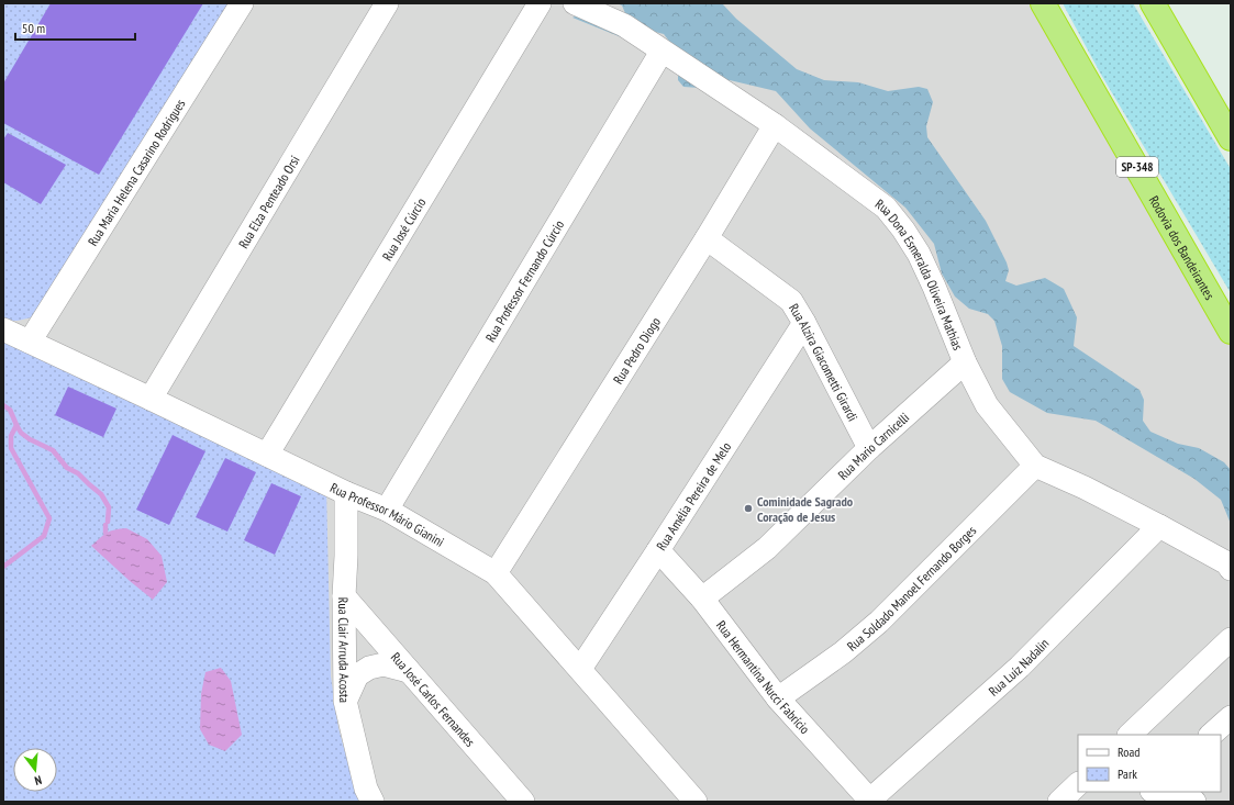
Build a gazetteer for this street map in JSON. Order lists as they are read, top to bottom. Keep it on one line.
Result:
{"streets":{"highway":["SP-348","Rodovia dos Bandeirantes"],"street":["Rua Maria Helena Casarino Rodrigues","Rua Elza Penteado Orsi","Rua José Cúrcio","Rua Dona Esmeralda Oliveira Mathias","Rua Professor Fernando Cúrcio","Rua Pedro Diogo","Rua Alzira Giacometti Girardi","Rua Mario Carnicelli","Rua Amélia Pereira de Melo","Rua Professor Mário Gianini","Rua Soldado Manoel Fernando Borges","Rua Clair Arruda Acosta","Rua Luíz Nadalin","Rua Hermantina Nucci Fabrício","Rua José Carlos Fernandes"]},"crossings":[["Rua Maria Helena Casarino Rodrigues","Rua Professor Mário Gianini"],["Rua Elza Penteado Orsi","Rua Professor Mário Gianini"],["Rua José Cúrcio","Rua Professor Mário Gianini"],["Rua Dona Esmeralda Oliveira Mathias","Rua Professor Fernando Cúrcio"],["Rua Dona Esmeralda Oliveira Mathias","Rua Pedro Diogo"],["Rua Dona Esmeralda Oliveira Mathias","Rua Mario Carnicelli"],["Rua Dona Esmeralda Oliveira Mathias","Rua Soldado Manoel Fernando Borges"],["Rua Dona Esmeralda Oliveira Mathias","Rua Luíz Nadalin"],["Rua Professor Fernando Cúrcio","Rua Professor Mário Gianini"],["Rua Pedro Diogo","Rua Alzira Giacometti Girardi"],["Rua Pedro Diogo","Rua Professor Mário Gianini"],["Rua Alzira Giacometti Girardi","Rua Mario Carnicelli"],["Rua Alzira Giacometti Girardi","Rua Amélia Pereira de Melo"],["Rua Mario Carnicelli","Rua Hermantina Nucci Fabrício"],["Rua Amélia Pereira de Melo","Rua Professor Mário Gianini"],["Rua Amélia Pereira de Melo","Rua Hermantina Nucci Fabrício"],["Rua Professor Mário Gianini","Rua Clair Arruda Acosta"],["Rua Soldado Manoel Fernando Borges","Rua Hermantina Nucci Fabrício"],["Rua Clair Arruda Acosta","Rua José Carlos Fernandes"],["Rua Luíz Nadalin","Rua Hermantina Nucci Fabrício"]],"places":["Cominidade Sagrado Coração de Jesus"],"legend":["Road","Park"],"scale_bar":"50 m","north":"bottom"}
